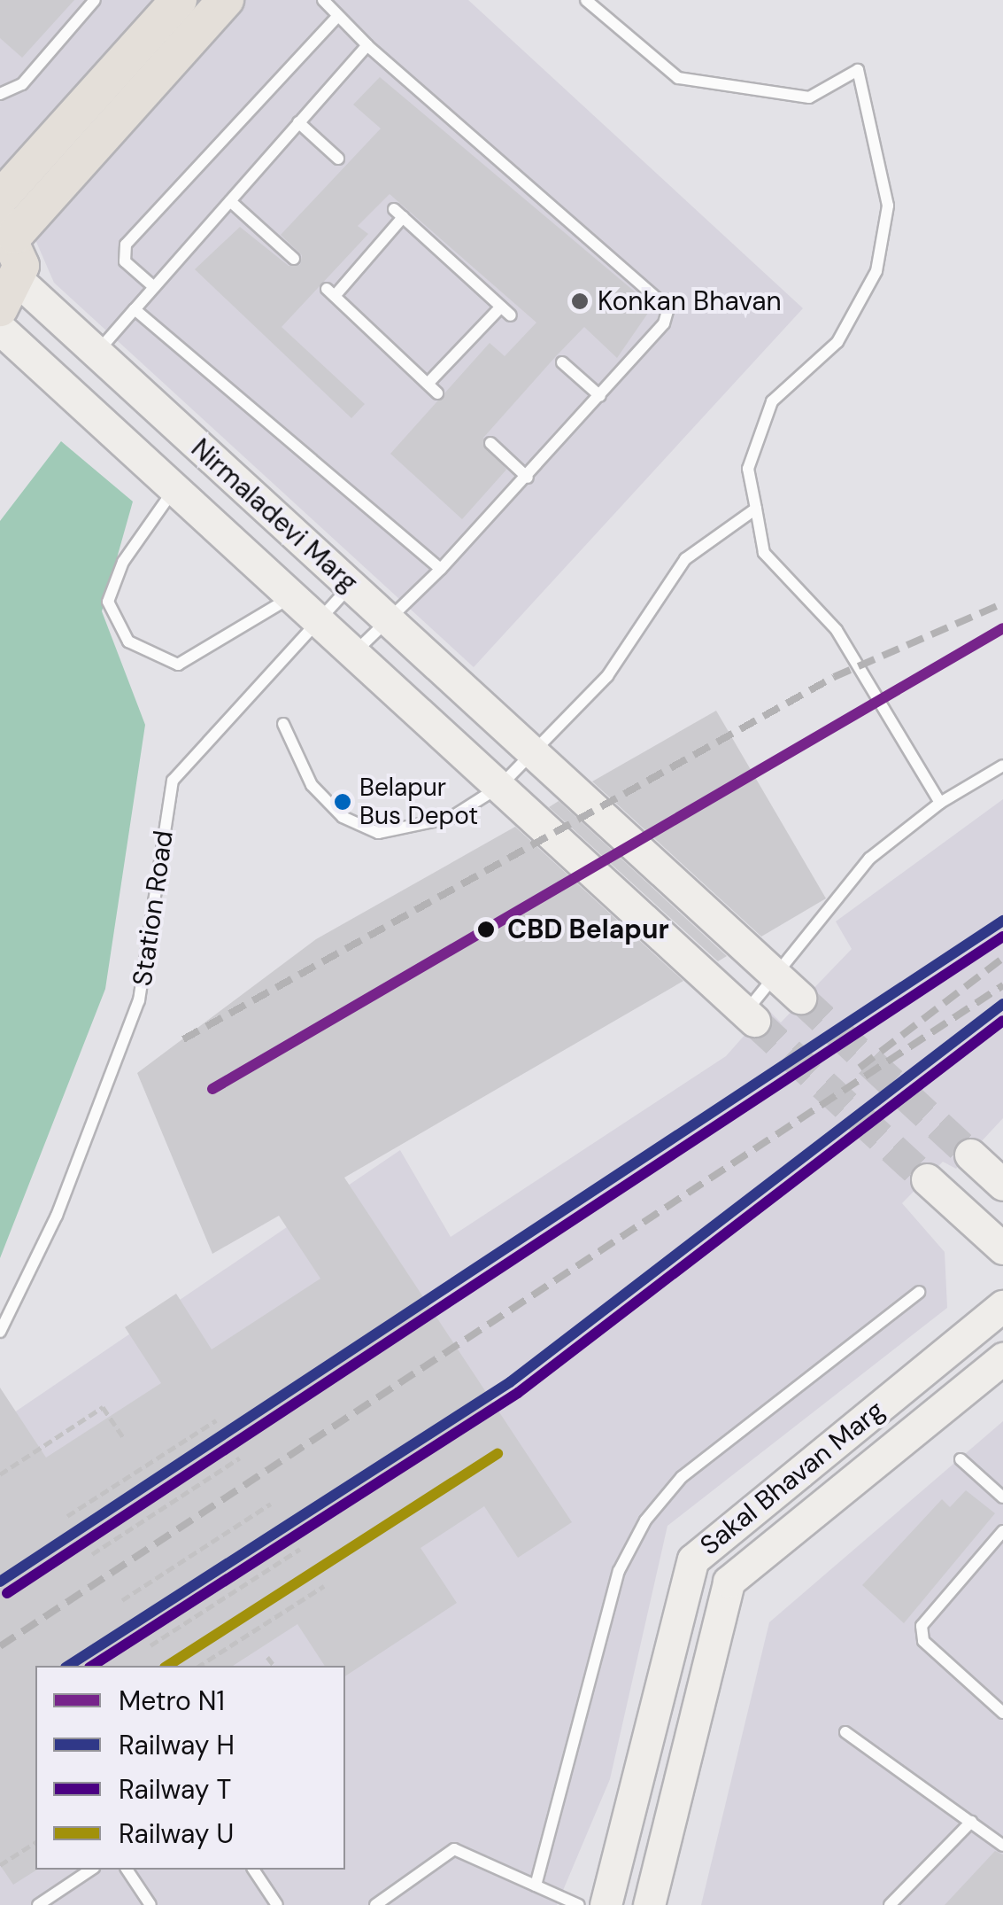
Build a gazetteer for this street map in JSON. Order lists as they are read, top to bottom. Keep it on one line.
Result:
{"streets":{"main road":["Nirmaladevi Marg","Sakal Bhavan Marg"],"lane":["Station Road"]},"crossings":[["Nirmaladevi Marg","Station Road"]],"places":["Konkan Bhavan","Belapur Bus Depot","CBD Belapur"],"lines":["metro line N1","rail line H","rail line T","rail line U"],"legend":["Metro N1","Railway H","Railway T","Railway U"]}
